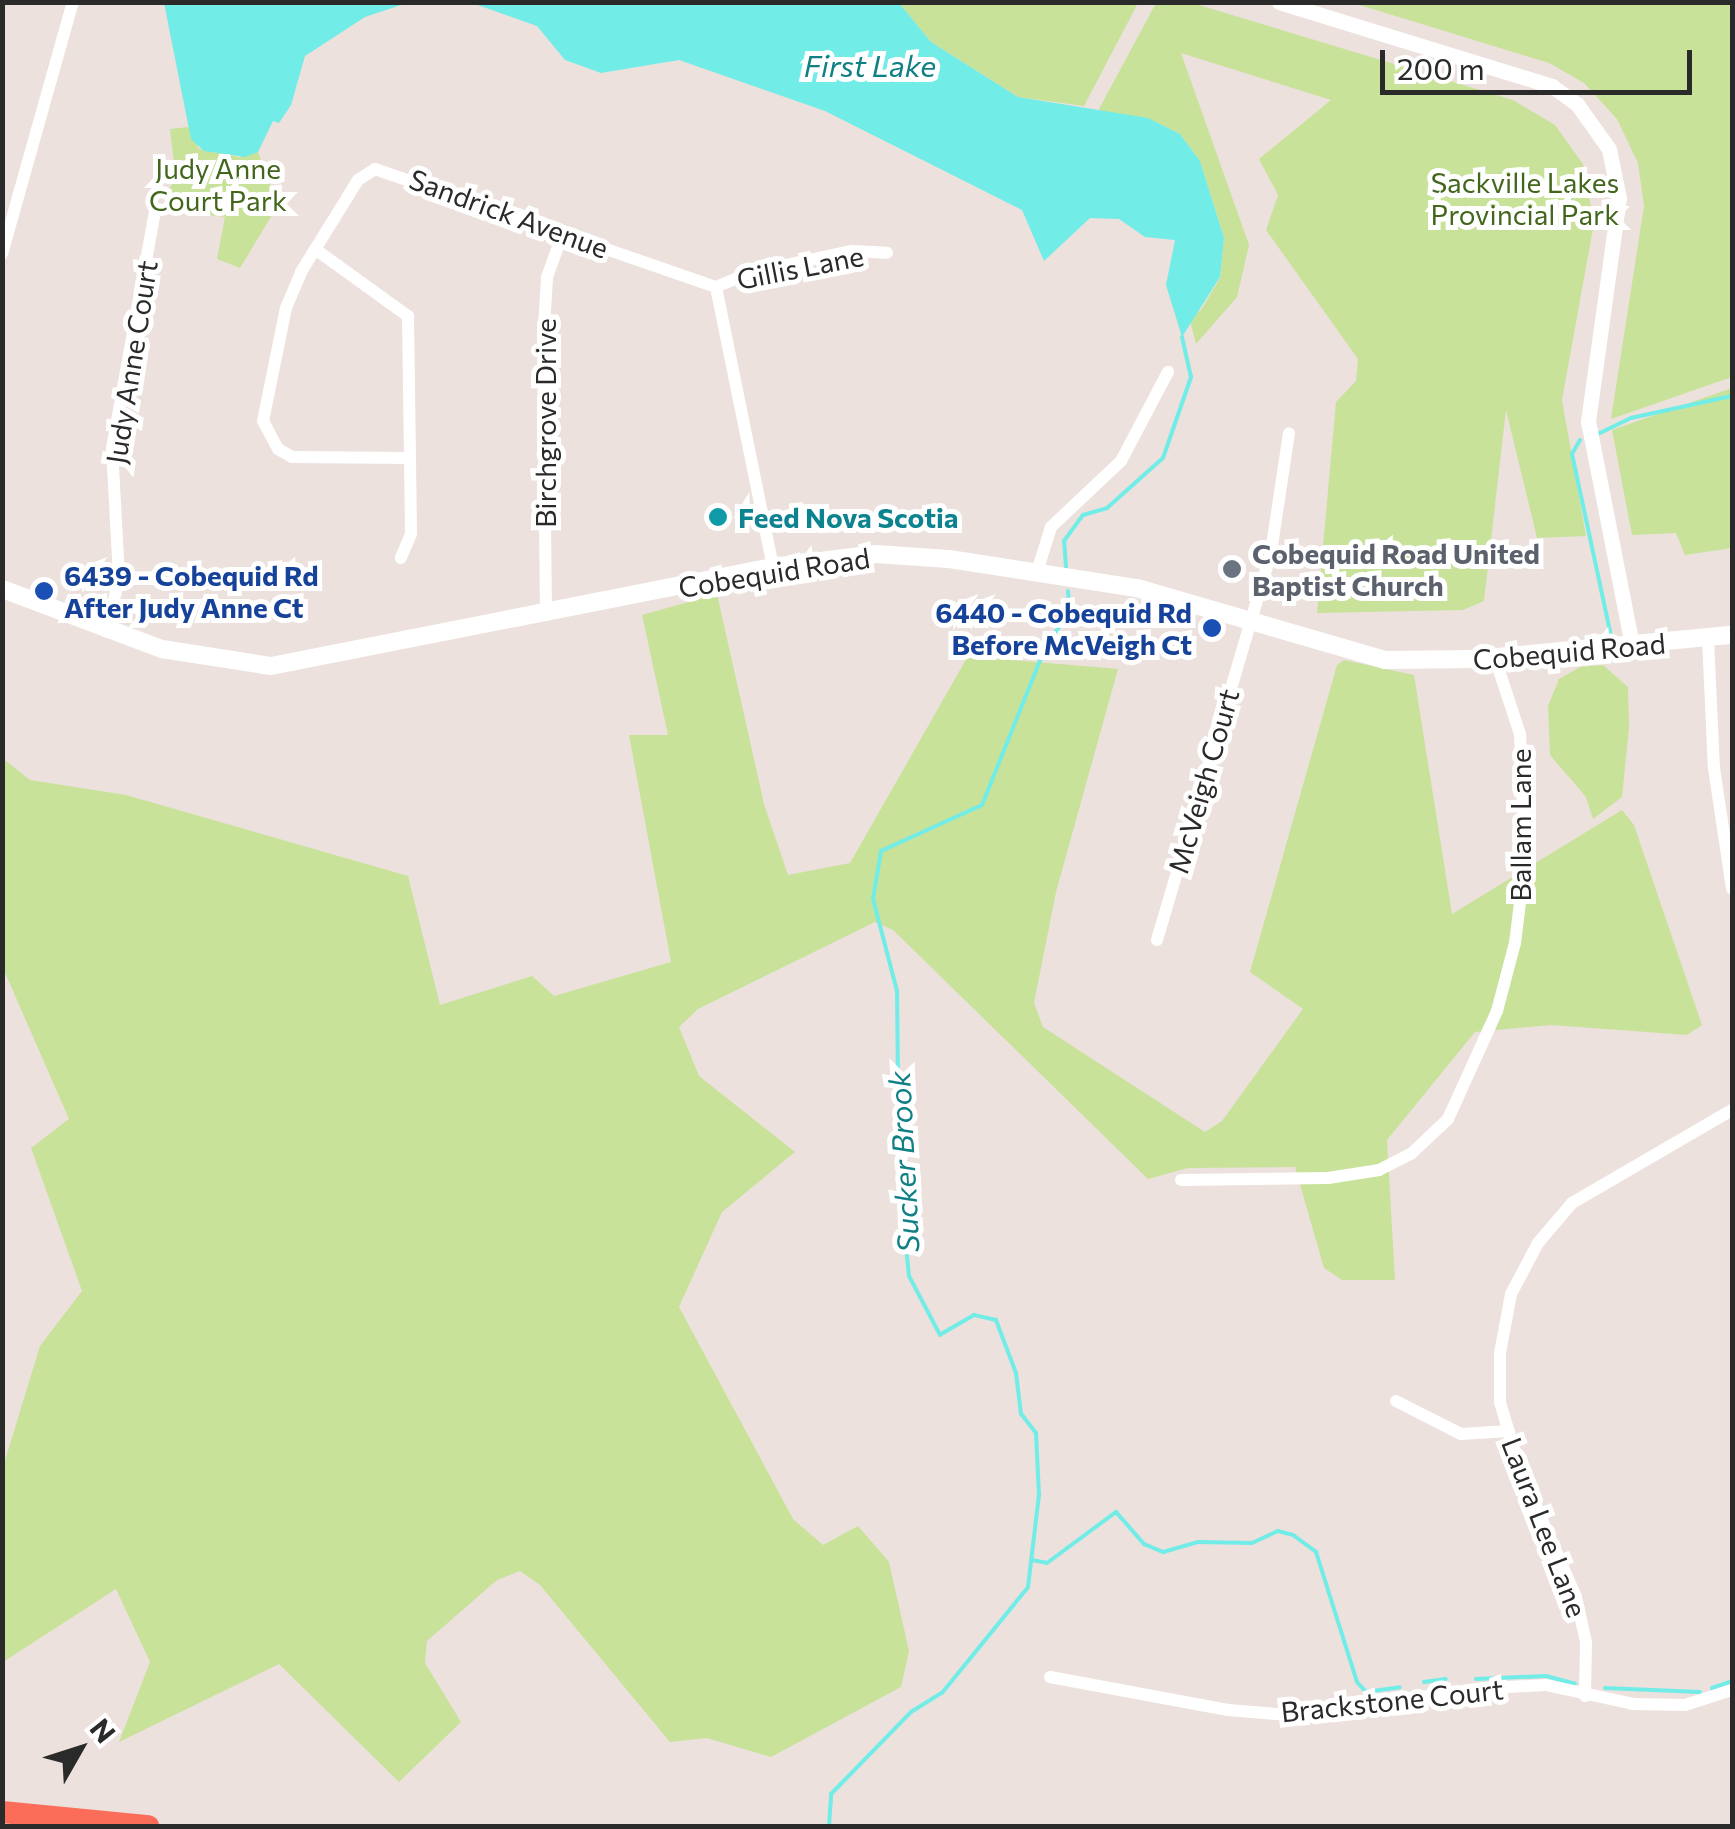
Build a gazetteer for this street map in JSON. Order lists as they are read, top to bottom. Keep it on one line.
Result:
{"streets":{"main road":["Cobequid Road"],"street":["Sandrick Avenue","Gillis Lane","Judy Anne Court","Birchgrove Drive","McVeigh Court","Ballam Lane","Laura Lee Lane","Brackstone Court"]},"crossings":[["Sandrick Avenue","Gillis Lane"],["Sandrick Avenue","Birchgrove Drive"],["Judy Anne Court","Cobequid Road"],["Birchgrove Drive","Cobequid Road"],["Cobequid Road","McVeigh Court"],["Cobequid Road","Ballam Lane"],["Laura Lee Lane","Brackstone Court"]],"water":["First Lake","Sucker Brook"],"parks":["Judy Anne Court Park","Sackville Lakes Provincial Park"],"places":["Feed Nova Scotia","Cobequid Road United Baptist Church","6439 - Cobequid Rd After Judy Anne Ct","6440 - Cobequid Rd Before McVeigh Ct"],"scale_bar":"200 m","north":"top right"}
